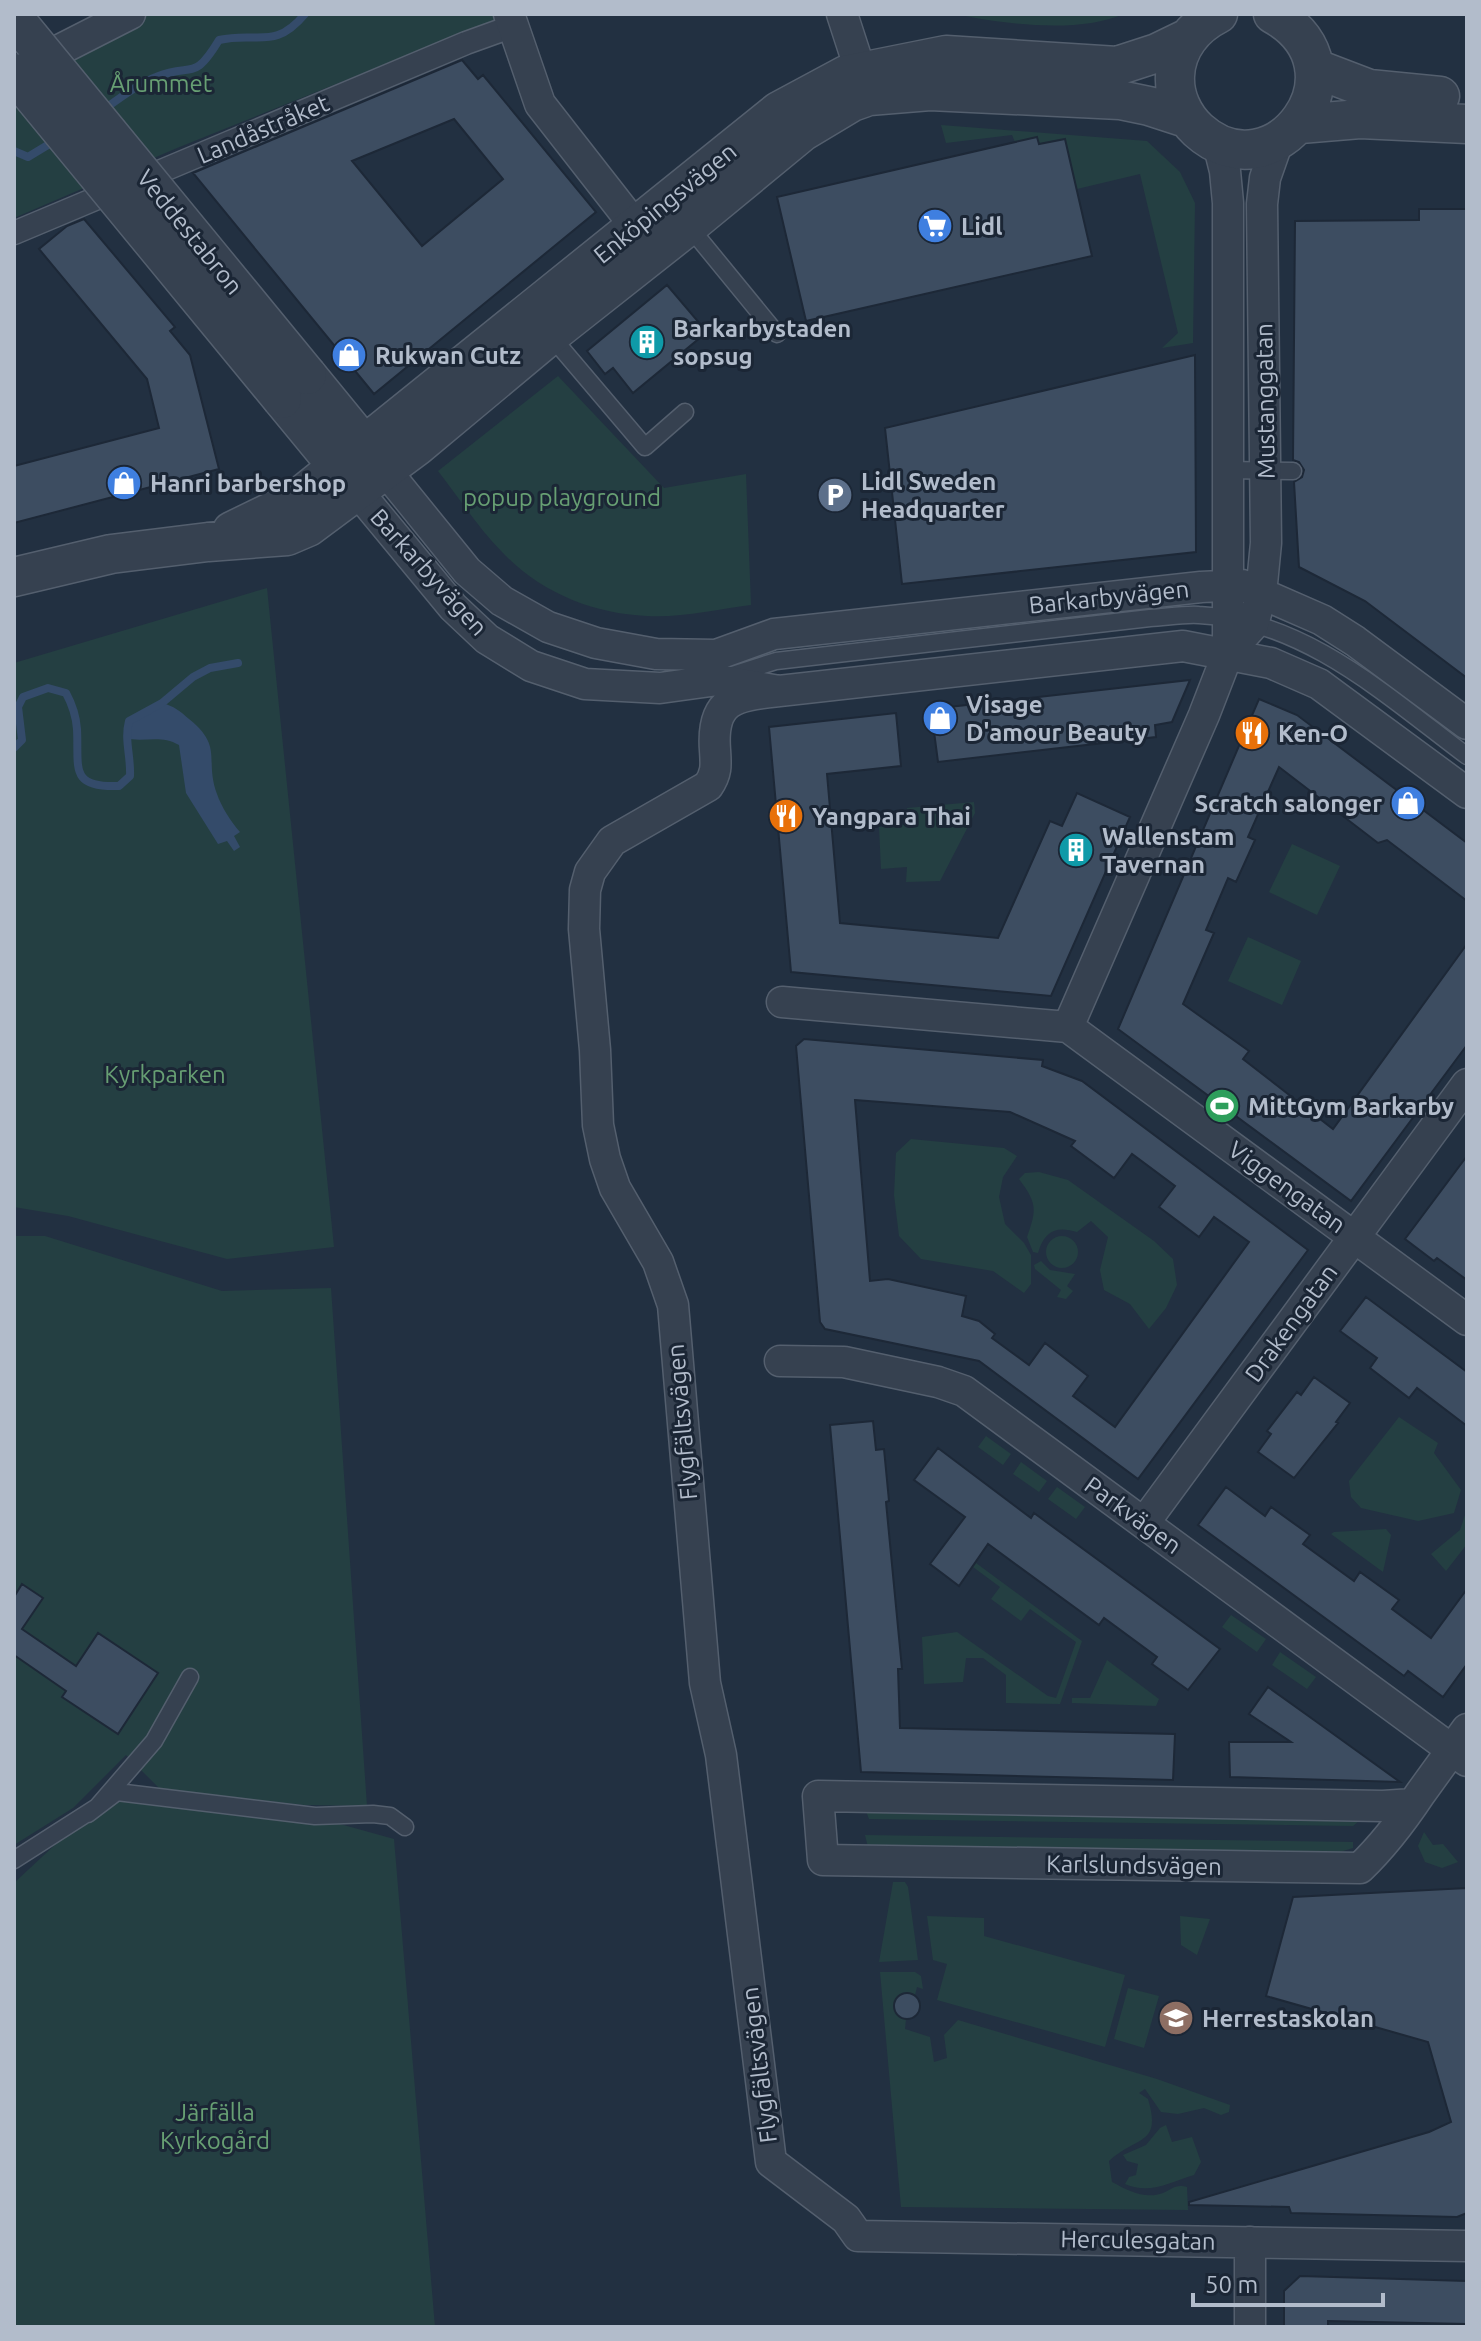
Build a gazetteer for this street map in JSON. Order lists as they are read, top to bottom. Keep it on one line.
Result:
{"streets":{"street":["Landåstråket","Enköpingsvägen","Veddestabron","Mustanggatan","Barkarbyvägen","Viggengatan","Drakengatan","Flygfältsvägen","Parkvägen","Karlslundsvägen","Herculesgatan"]},"crossings":[["Enköpingsvägen","Veddestabron"],["Enköpingsvägen","Barkarbyvägen"],["Veddestabron","Barkarbyvägen"],["Mustanggatan","Barkarbyvägen"],["Mustanggatan","Viggengatan"],["Barkarbyvägen","Flygfältsvägen"],["Viggengatan","Drakengatan"],["Drakengatan","Parkvägen"],["Flygfältsvägen","Herculesgatan"],["Parkvägen","Karlslundsvägen"]],"parks":["Årummet","popup playground","Kyrkparken","Järfälla Kyrkogård"],"places":{"supermarket":["Lidl"],"building":["Barkarbystaden sopsug","Wallenstam Tavernan"],"shop":["Rukwan Cutz","Hanri barbershop","Visage D'amour Beauty","Scratch salonger"],"parking":["Lidl Sweden Headquarter"],"restaurant":["Ken-O","Yangpara Thai"],"sports":["MittGym Barkarby"],"school or university":["Herrestaskolan"]},"scale_bar":"50 m"}
